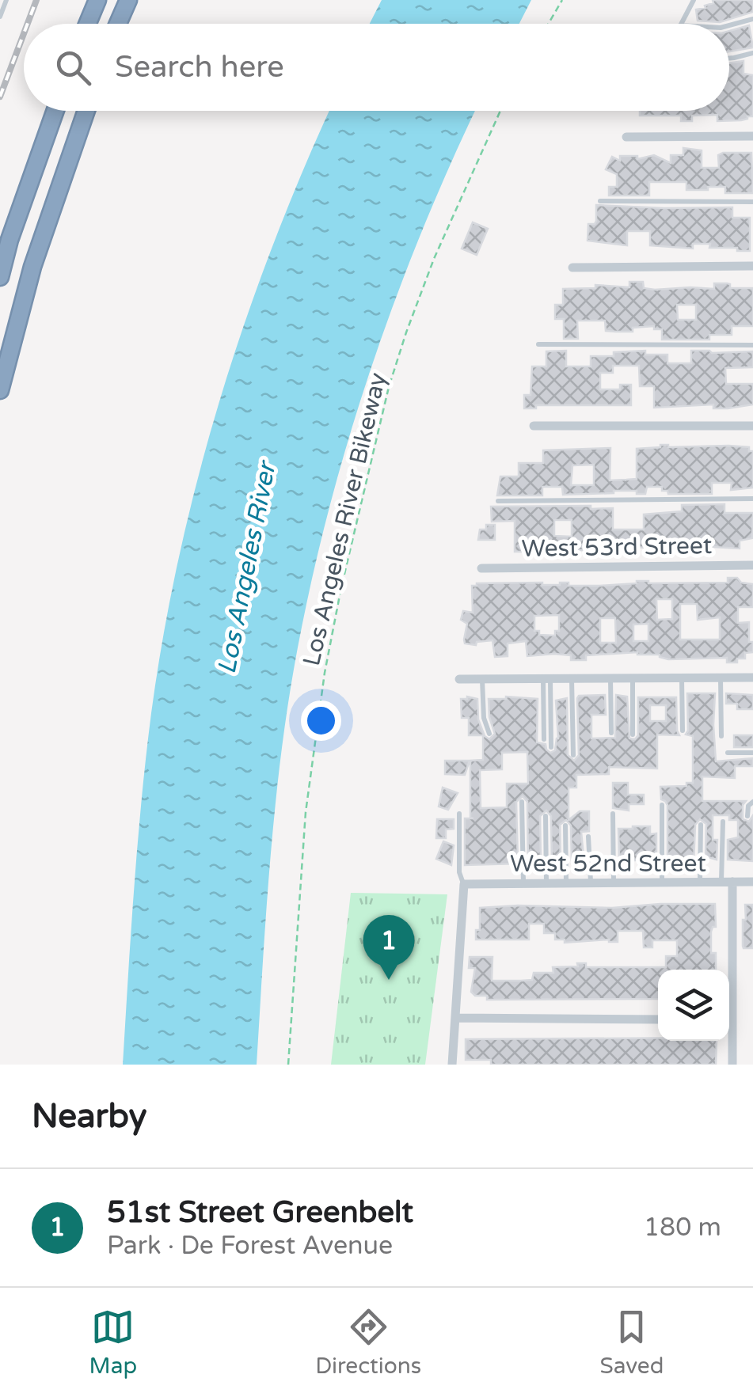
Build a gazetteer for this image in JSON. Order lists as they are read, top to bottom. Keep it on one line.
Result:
{"streets":{"street":["West 53rd Street","West 52nd Street"],"path":["Los Angeles River Bikeway"]},"water":["Los Angeles River"],"page":{"search":"Search here","pins":"1","heading":"Nearby","list":[{"mark":"1","name":"51st Street Greenbelt","note":"Park · De Forest Avenue","value":"180 m"}],"nav":["Map","Directions","Saved"]}}
